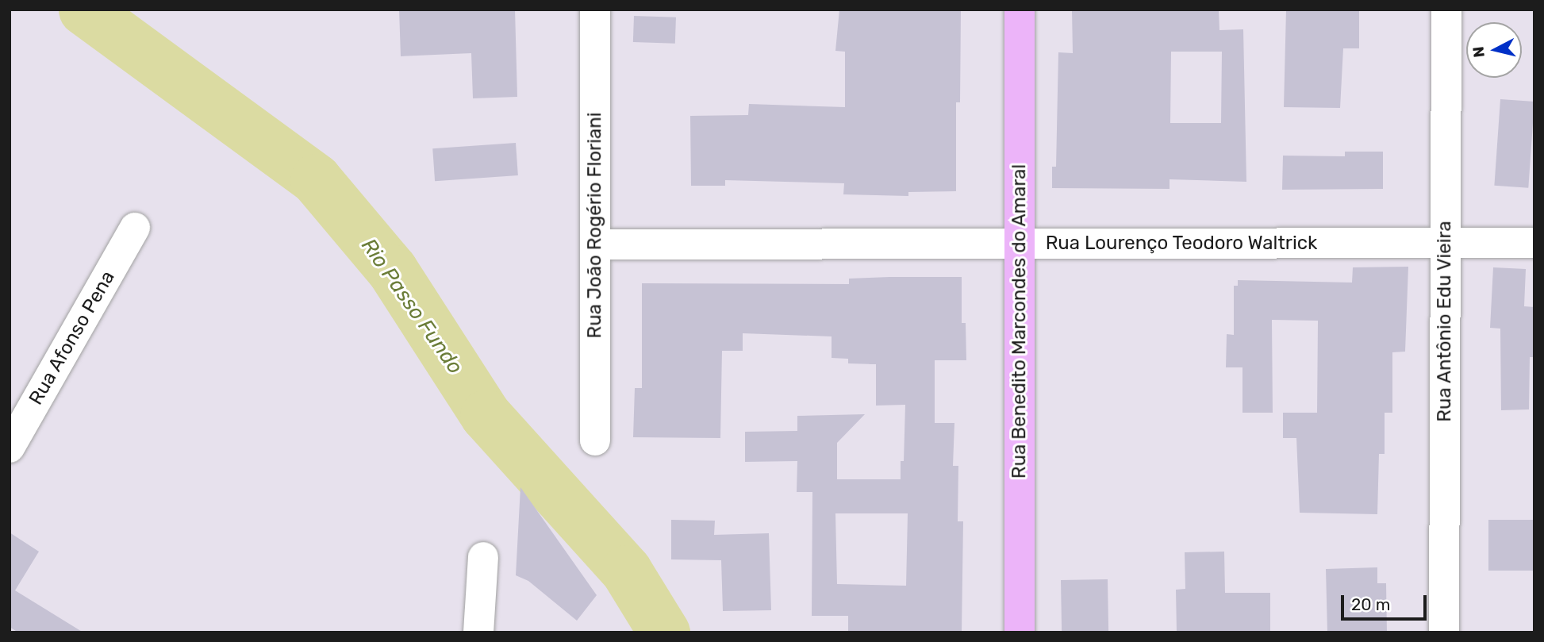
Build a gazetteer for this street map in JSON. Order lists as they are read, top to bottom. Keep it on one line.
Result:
{"streets":{"main road":["Rua Benedito Marcondes do Amaral"],"street":["Rua João Rogério Floriani","Rua Lourenço Teodoro Waltrick","Rua Antônio Edu Vieira","Rua Afonso Pena"]},"crossings":[["Rua João Rogério Floriani","Rua Lourenço Teodoro Waltrick"],["Rua Lourenço Teodoro Waltrick","Rua Benedito Marcondes do Amaral"],["Rua Lourenço Teodoro Waltrick","Rua Antônio Edu Vieira"]],"water":["Rio Passo Fundo"],"scale_bar":"20 m","north":"left"}
